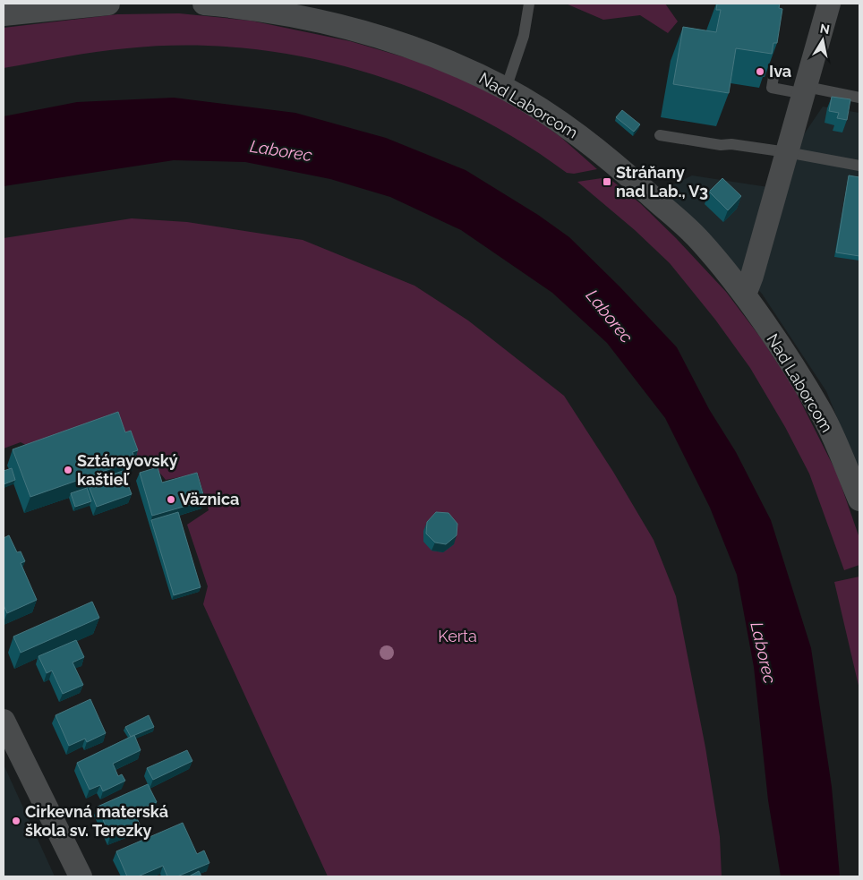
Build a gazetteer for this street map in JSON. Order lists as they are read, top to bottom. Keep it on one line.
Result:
{"streets":{"street":["Nad Laborcom"]},"water":["Laborec"],"parks":["Kerta"],"places":{"other":["Iva","Sztárayovský kaštieľ","Väznica","Cirkevná materská škola sv. Terezky"],"transit":["Stráňany nad Lab., V3"]},"north":"top"}
